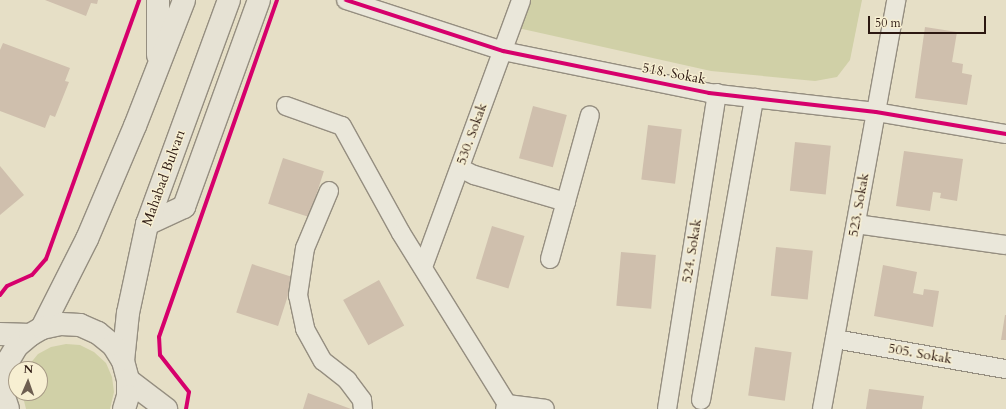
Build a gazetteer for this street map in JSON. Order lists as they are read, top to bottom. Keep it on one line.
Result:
{"streets":{"main road":["Mahabad Bulvarı"],"street":["518. Sokak","530. Sokak","523. Sokak","524. Sokak","505. Sokak"]},"crossings":[["518. Sokak","530. Sokak"],["518. Sokak","523. Sokak"],["518. Sokak","524. Sokak"],["523. Sokak","505. Sokak"]],"scale_bar":"50 m","north":"top"}
